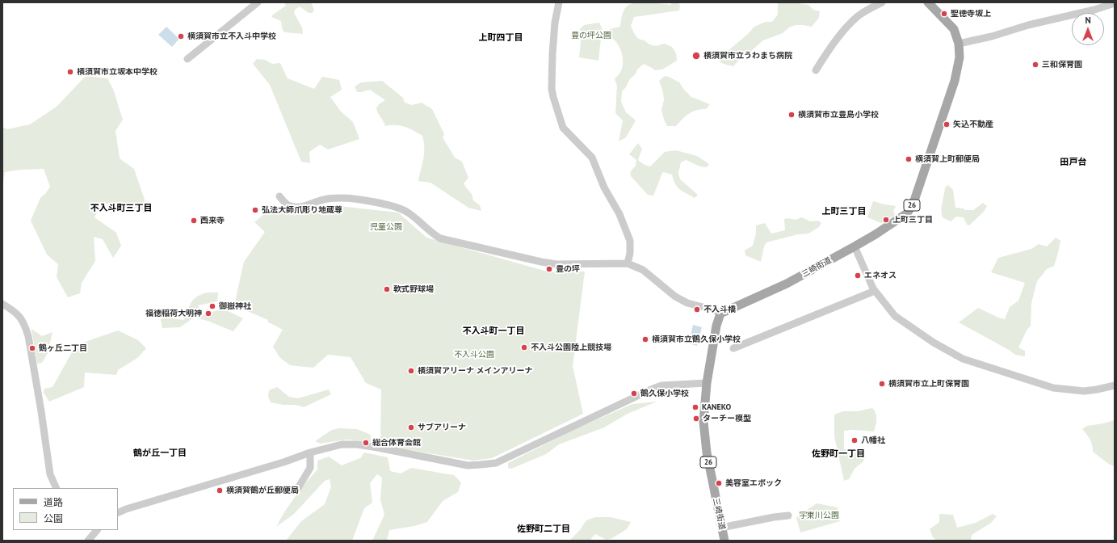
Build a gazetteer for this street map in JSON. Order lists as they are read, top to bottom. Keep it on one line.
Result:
{"streets":{"main road":["26","三崎街道"]},"districts":["上町四丁目","田戸台","不入斗町三丁目","上町三丁目","不入斗町一丁目","鶴が丘一丁目","佐野町一丁目","佐野町二丁目"],"parks":["豊の坪公園","児童公園","不入斗公園","宇東川公園"],"places":["聖徳寺坂上","横須賀市立不入斗中学校","横須賀市立うわまち病院","三和保育園","横須賀市立坂本中学校","横須賀市立豊島小学校","矢込不動産","横須賀上町郵便局","弘法大師爪彫り地蔵尊","上町三丁目","西来寺","豊の坪","エネオス","軟式野球場","御嶽神社","不入斗橋","福徳稲荷大明神","横須賀市立鶴久保小学校","不入斗公園陸上競技場","鶴ヶ丘二丁目","横須賀アリーナ メインアリーナ","横須賀市立上町保育園","鶴久保小学校","KANEKO","ターチー模型","サブアリーナ","八幡社","総合体育会館","美容室エポック","横須賀鶴が丘郵便局"],"legend":["道路","公園"],"north":"top"}
